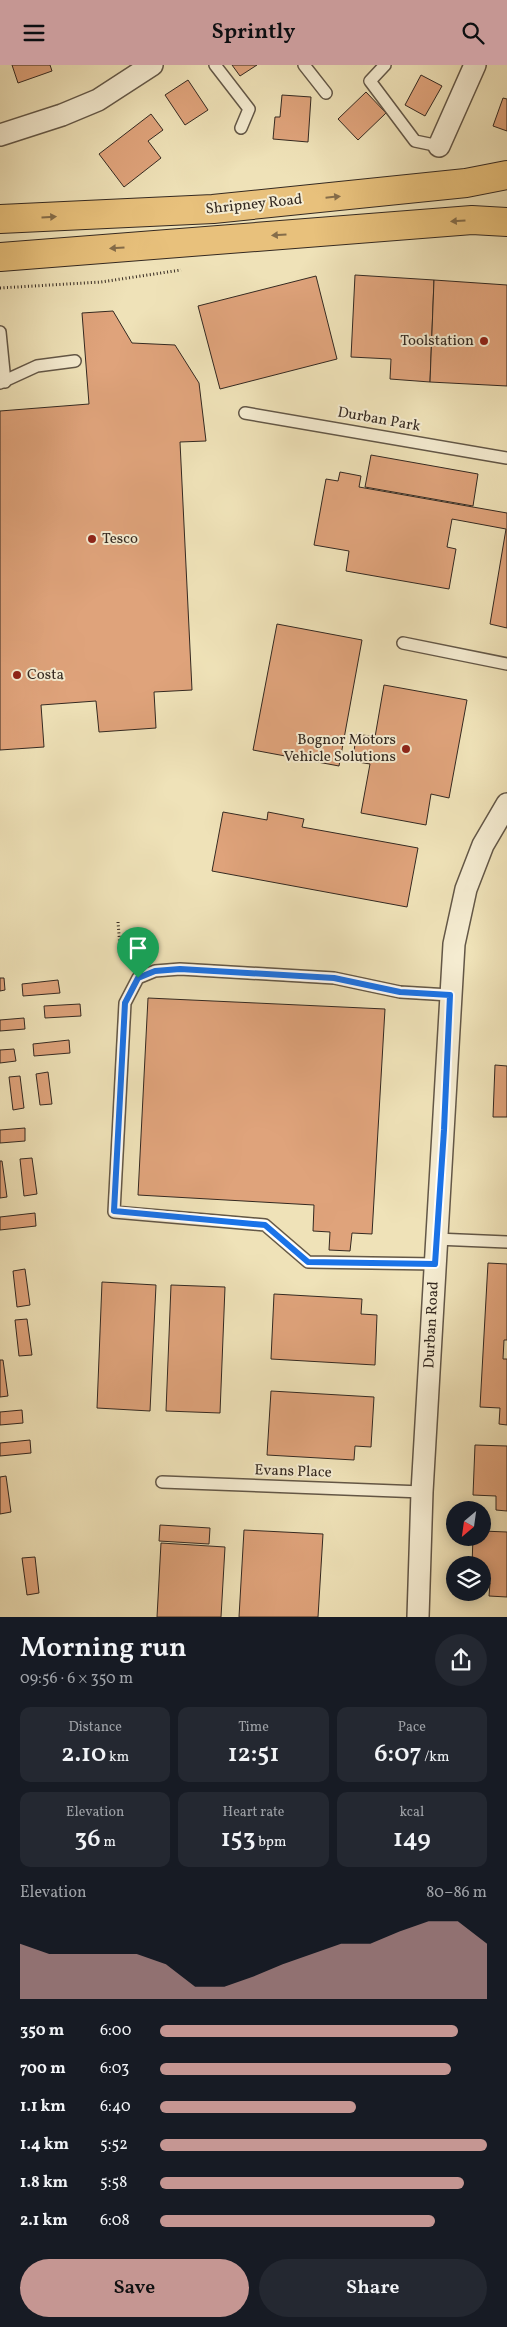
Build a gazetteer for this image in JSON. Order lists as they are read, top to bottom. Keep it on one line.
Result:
{"streets":{"main road":["Shripney Road"],"street":["Durban Road"],"lane":["Durban Park","Evans Place"]},"crossings":[["Durban Road","Evans Place"]],"places":["Toolstation","Tesco","Costa","Bognor Motors Vehicle Solutions"],"north":"bottom left","page":{"header":"Sprintly","heading":["Morning run","09:56 · 6 × 350 m"],"stats":[["Distance","2.10 km"],["Time","12:51"],["Pace","6:07 /km"],["Elevation","36 m"],["Heart rate","153 bpm"],["kcal","149"]],"chart":["Elevation","80–86 m"],"list":[{"name":"350 m","note":"6:00"},{"name":"700 m","note":"6:03"},{"name":"1.1 km","note":"6:40"},{"name":"1.4 km","note":"5:52"},{"name":"1.8 km","note":"5:58"},{"name":"2.1 km","note":"6:08"}],"buttons":["Save","Share"]}}
